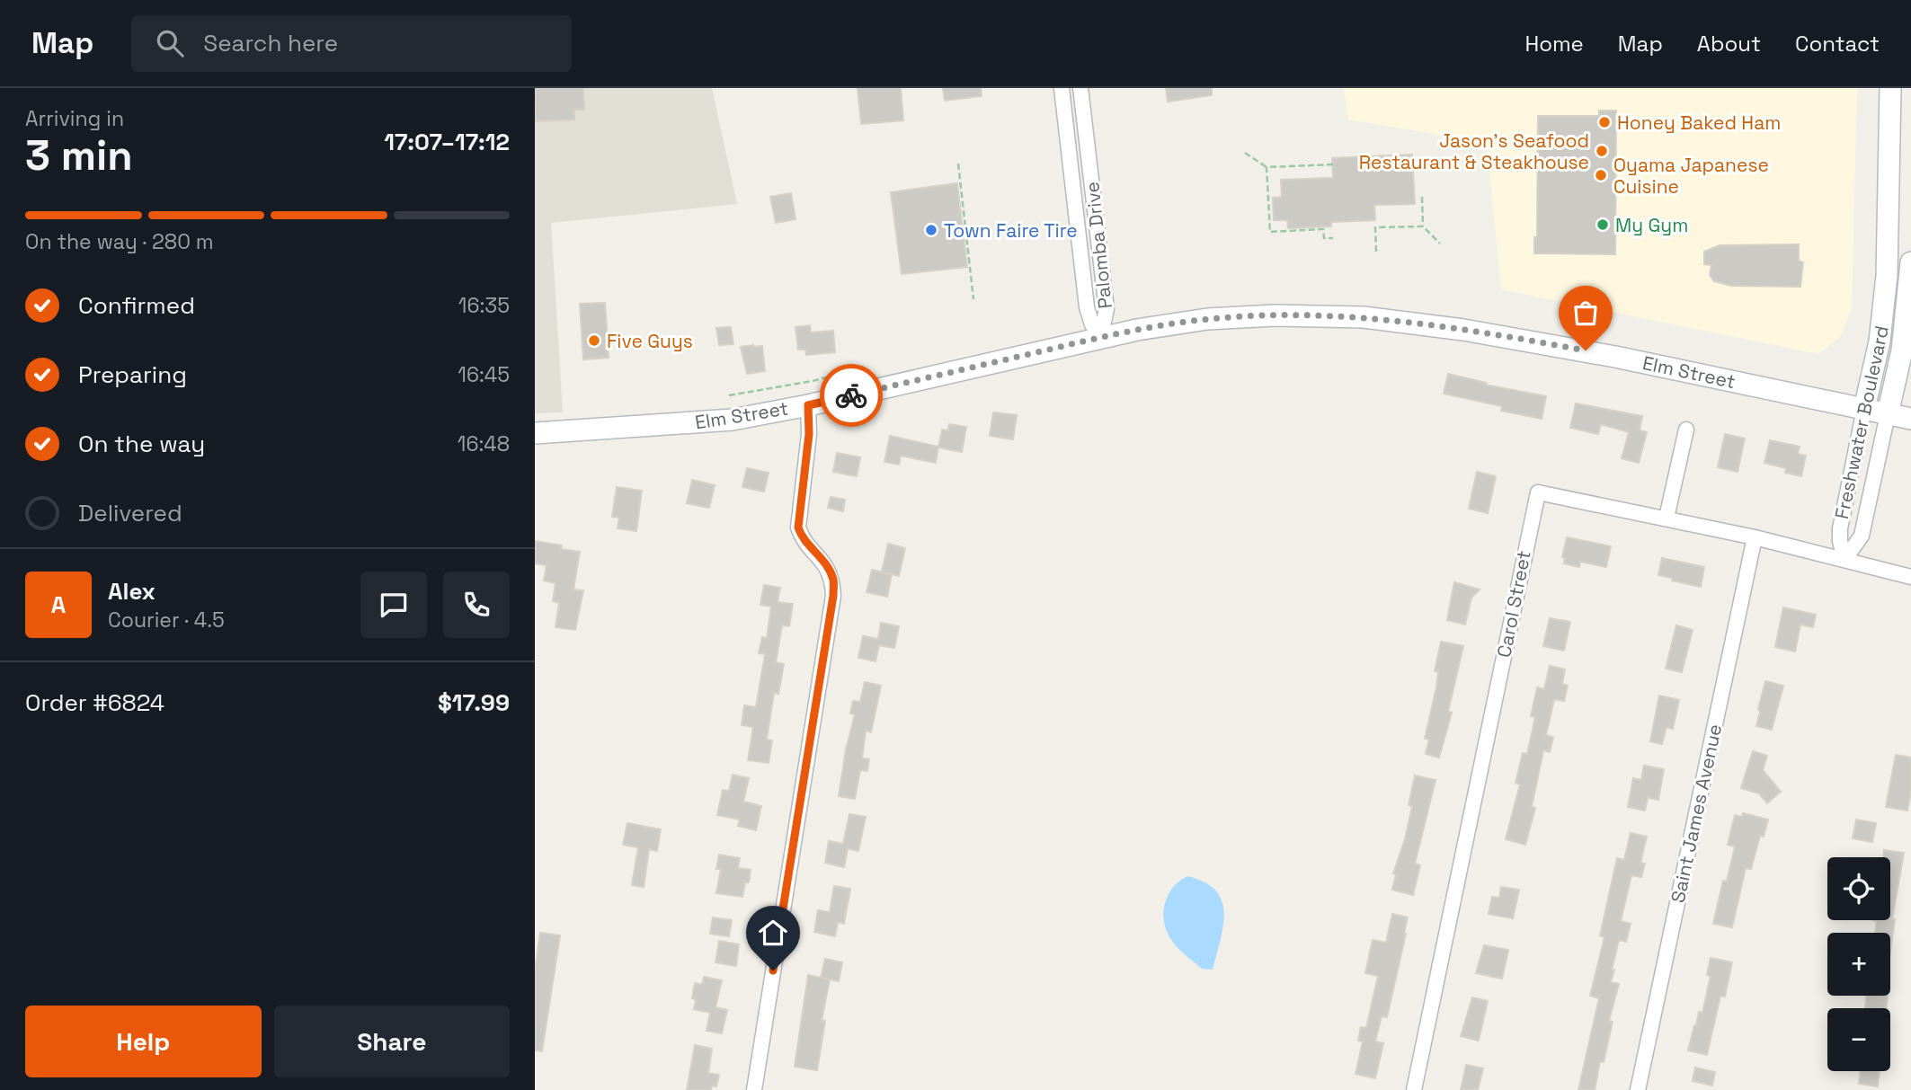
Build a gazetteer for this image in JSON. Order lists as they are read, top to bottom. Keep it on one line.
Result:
{"streets":{"main road":["Elm Street","Freshwater Boulevard"],"street":["Palomba Drive","Carol Street","Saint James Avenue"]},"crossings":[["Palomba Drive","Elm Street"],["Elm Street","Freshwater Boulevard"],["Freshwater Boulevard","Carol Street"],["Carol Street","Saint James Avenue"]],"places":["Honey Baked Ham","Jason's Seafood Restaurant & Steakhouse","Oyama Japanese Cuisine","My Gym","Town Faire Tire","Five Guys"],"page":{"header":"Map","search":"Search here","nav":["Home","Map","About","Contact"],"heading":["3 min","Arriving in","17:07–17:12"],"panel":["Alex","Courier · 4.5","Order #6824","$17.99"],"bar":"On the way · 280 m","list":[["Confirmed","16:35"],["Preparing","16:45"],["On the way","16:48"],"Delivered"],"round":"A","map_buttons":["+","−"],"buttons":["Help","Share"]}}
